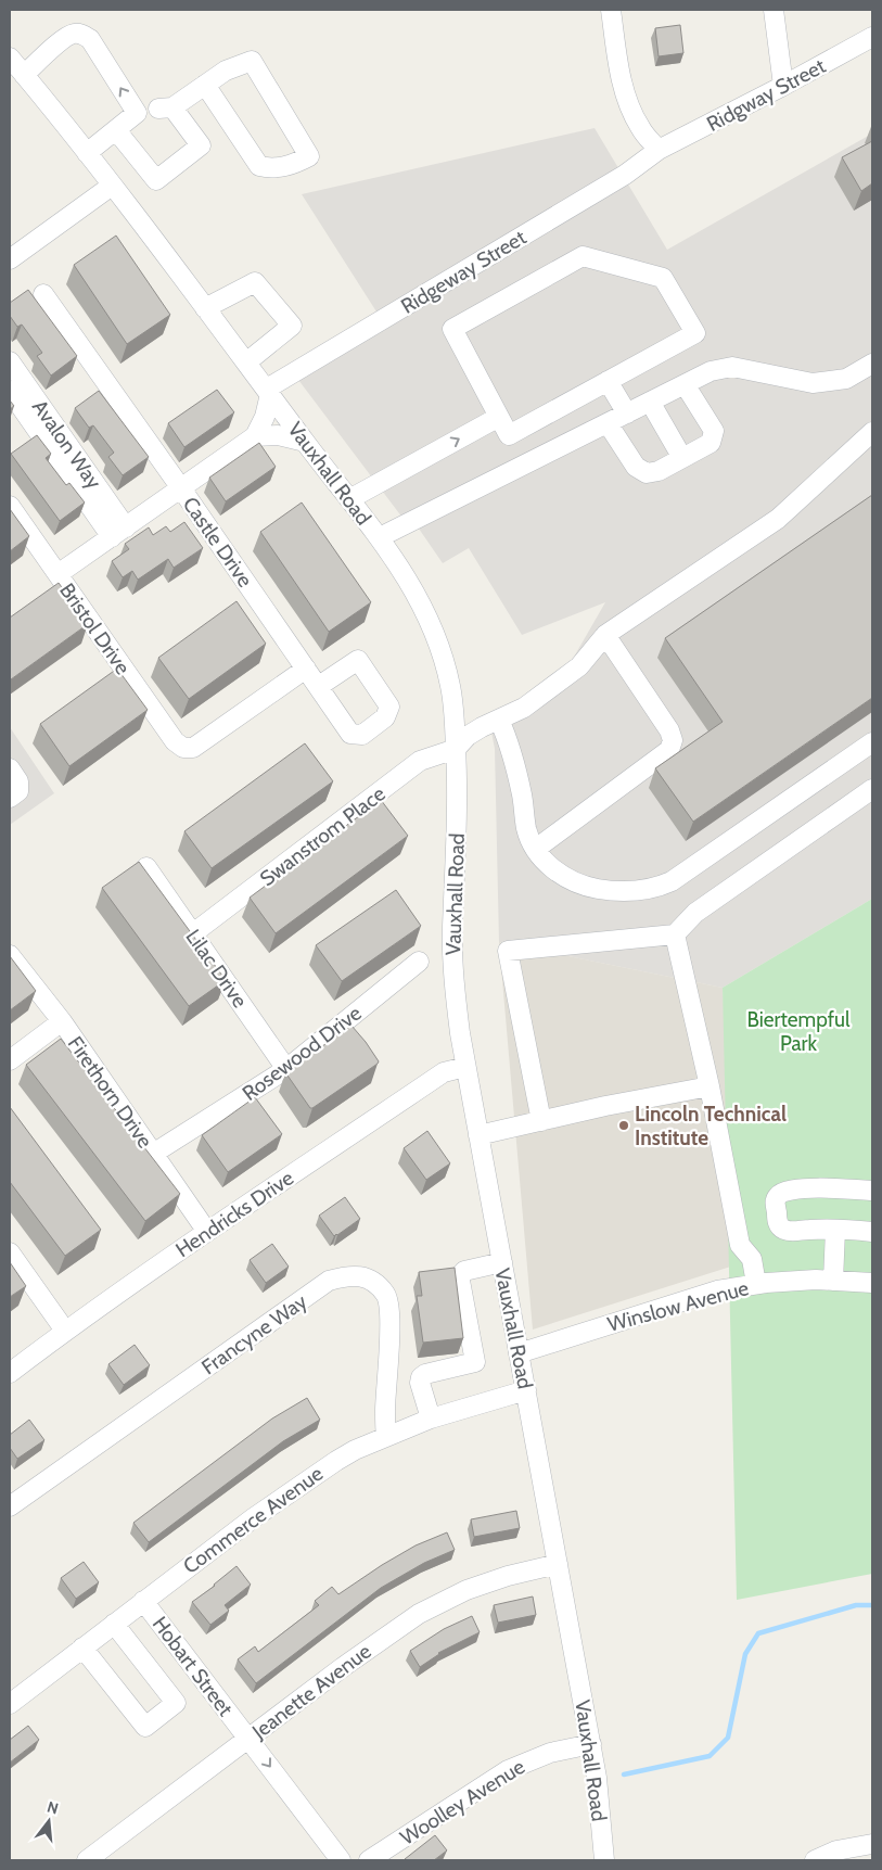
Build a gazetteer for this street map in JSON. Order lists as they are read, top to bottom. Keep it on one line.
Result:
{"streets":{"street":["Ridgway Street","Ridgeway Street","Avalon Way","Vauxhall Road","Castle Drive","Bristol Drive","Swanstrom Place","Lilac Drive","Rosewood Drive","Firethorn Drive","Hendricks Drive","Winslow Avenue","Francyne Way","Commerce Avenue","Hobart Street","Jeanette Avenue","Woolley Avenue"]},"crossings":[["Ridgway Street","Ridgeway Street"],["Ridgeway Street","Vauxhall Road"],["Vauxhall Road","Swanstrom Place"],["Vauxhall Road","Hendricks Drive"],["Vauxhall Road","Winslow Avenue"],["Vauxhall Road","Commerce Avenue"],["Vauxhall Road","Jeanette Avenue"],["Vauxhall Road","Woolley Avenue"],["Castle Drive","Bristol Drive"],["Swanstrom Place","Lilac Drive"],["Lilac Drive","Rosewood Drive"],["Rosewood Drive","Firethorn Drive"],["Firethorn Drive","Hendricks Drive"],["Francyne Way","Commerce Avenue"],["Commerce Avenue","Hobart Street"],["Hobart Street","Jeanette Avenue"]],"one_way":["Hobart Street"],"parks":["Biertempful Park"],"places":["Lincoln Technical Institute"],"north":"top"}
